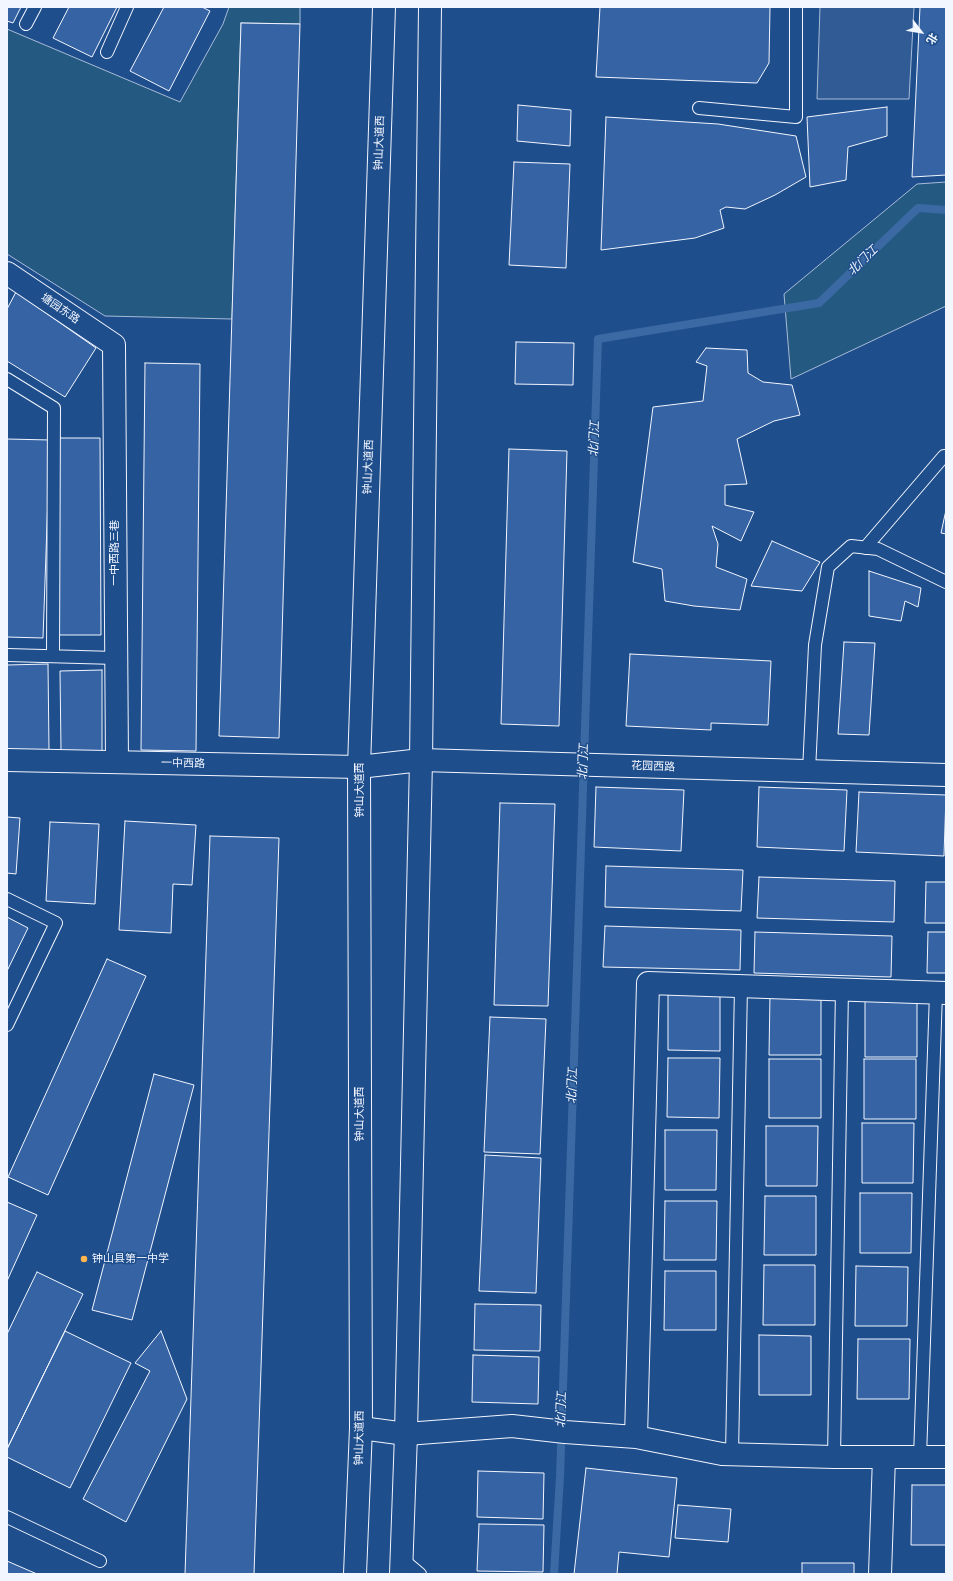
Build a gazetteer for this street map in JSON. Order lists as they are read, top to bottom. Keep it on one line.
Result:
{"streets":{"main road":["钟山大道西","塘园东路","一中西路三巷","一中西路","花园西路"]},"crossings":[["钟山大道西","一中西路"],["钟山大道西","花园西路"],["塘园东路","一中西路三巷"],["一中西路三巷","一中西路"],["一中西路","花园西路"]],"water":["北门江"],"places":["钟山县第一中学"],"north":"bottom right"}
